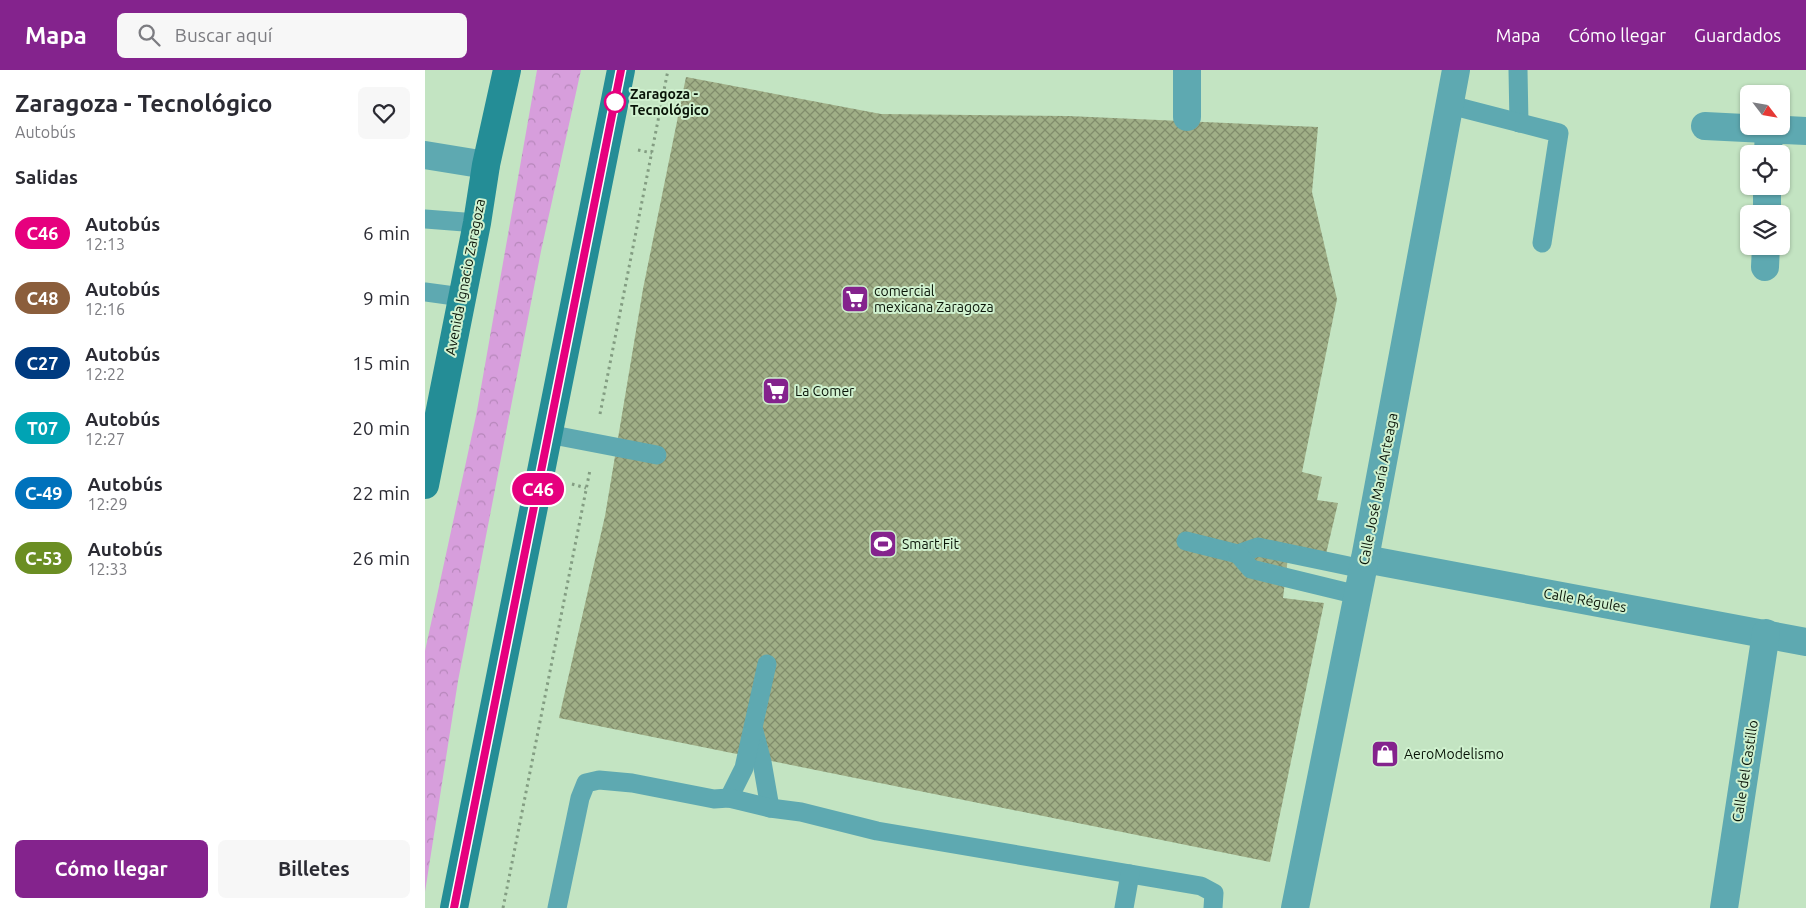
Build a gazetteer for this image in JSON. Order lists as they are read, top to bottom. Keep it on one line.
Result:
{"streets":{"main road":["Avenida Ignacio Zaragoza"],"street":["Calle José María Arteaga","Calle Régules","Calle del Castillo"]},"crossings":[["Calle José María Arteaga","Calle Régules"],["Calle Régules","Calle del Castillo"]],"places":{"other":["Zaragoza - Tecnológico"],"supermarket":["comercial mexicana Zaragoza","La Comer"],"sports":["Smart Fit"],"shop":["AeroModelismo"]},"lines":["bus line C46"],"north":"bottom right","page":{"header":"Mapa","search":"Buscar aquí","nav":["Mapa","Cómo llegar","Guardados"],"heading":[["Zaragoza - Tecnológico","Autobús"],"Salidas"],"on_map":"C46","list":[{"mark":"C46","name":"Autobús","note":"12:13","value":"6 min"},{"mark":"C48","name":"Autobús","note":"12:16","value":"9 min"},{"mark":"C27","name":"Autobús","note":"12:22","value":"15 min"},{"mark":"T07","name":"Autobús","note":"12:27","value":"20 min"},{"mark":"C-49","name":"Autobús","note":"12:29","value":"22 min"},{"mark":"C-53","name":"Autobús","note":"12:33","value":"26 min"}],"buttons":["Cómo llegar","Billetes"]}}
